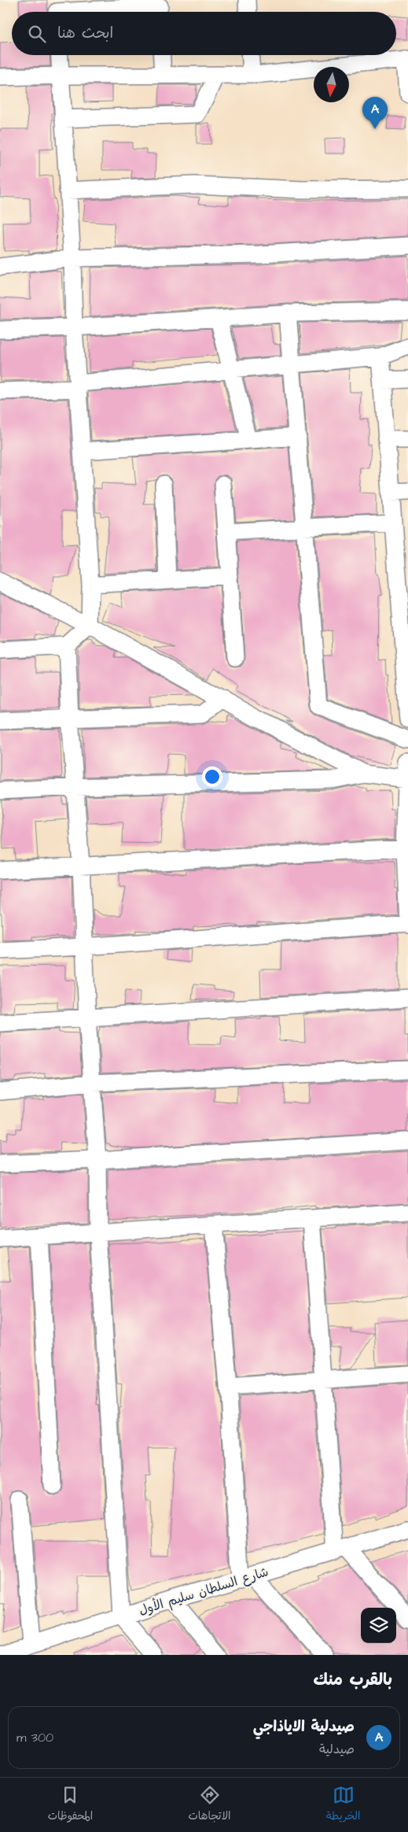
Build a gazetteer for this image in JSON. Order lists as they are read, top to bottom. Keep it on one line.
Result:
{"streets":{"street":["شارع السلطان سليم الأول"]},"north":"bottom","page":{"search":"ابحث هنا","pins":"A","heading":"بالقرب منك","list":[{"mark":"A","name":"صيدلية الاياذاجي","note":"صيدلية","value":"300 m"}],"nav":["الخريطة","الاتجاهات","المحفوظات"]}}
